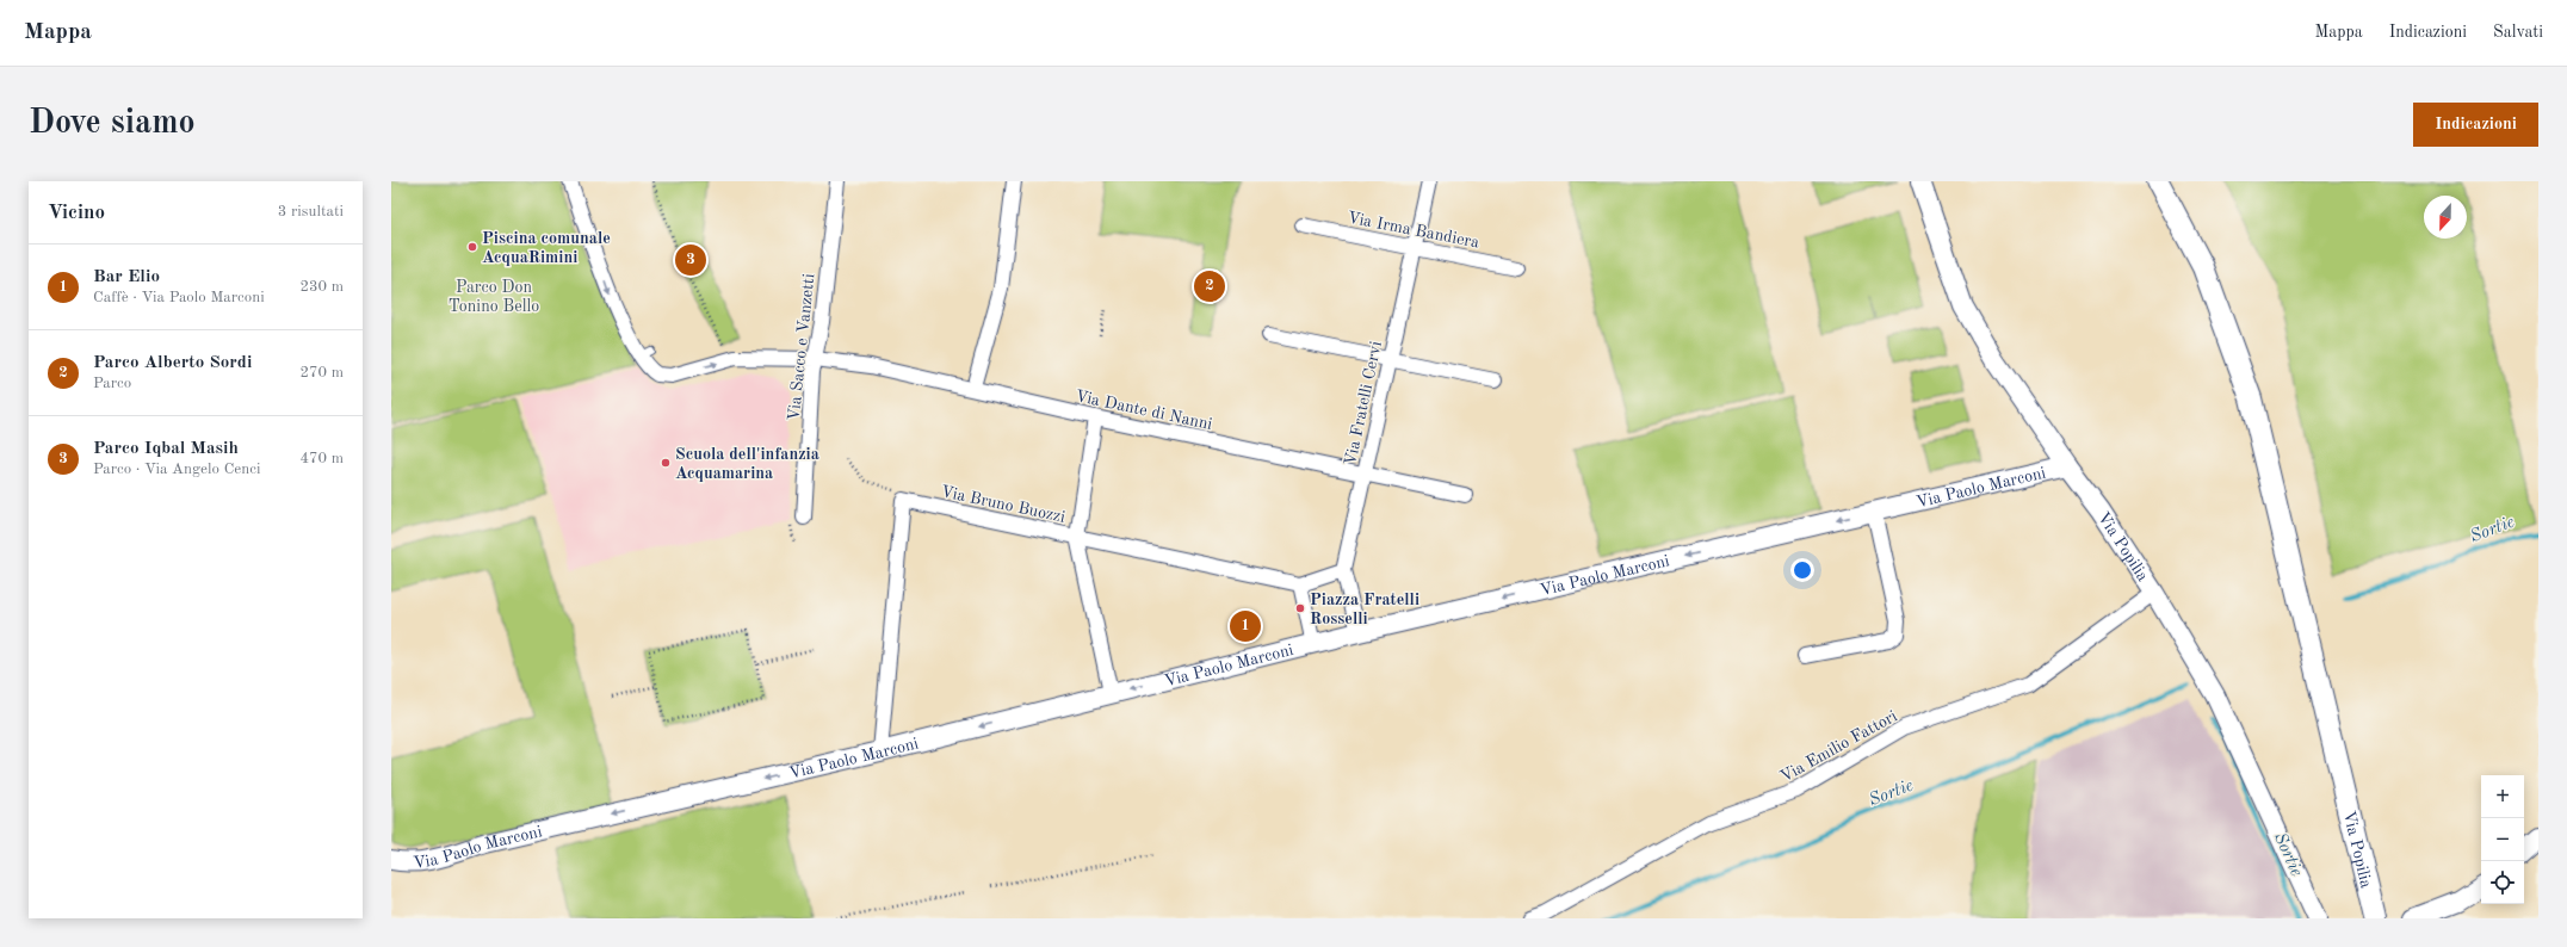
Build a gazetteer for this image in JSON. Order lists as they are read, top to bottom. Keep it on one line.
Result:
{"streets":{"main road":["Via Popilia"],"street":["Via Irma Bandiera","Via Sacco e Vanzetti","Via Fratelli Cervi","Via Dante di Nanni","Via Paolo Marconi","Via Bruno Buozzi","Via Emilio Fattori"]},"crossings":[["Via Irma Bandiera","Via Fratelli Cervi"],["Via Sacco e Vanzetti","Via Dante di Nanni"],["Via Fratelli Cervi","Via Dante di Nanni"],["Via Fratelli Cervi","Via Paolo Marconi"],["Via Paolo Marconi","Via Popilia"],["Via Popilia","Via Emilio Fattori"]],"one_way":["Via Paolo Marconi"],"water":["Sortie"],"parks":["Parco Don Tonino Bello"],"places":["Piscina comunale AcquaRimini","Scuola dell'infanzia Acquamarina","Piazza Fratelli Rosselli"],"north":"bottom","page":{"header":"Mappa","nav":["Mappa","Indicazioni","Salvati"],"buttons":"Indicazioni","title":"Dove siamo","heading":["Vicino","3 risultati"],"pins":["3","2","1"],"list":[{"mark":"1","name":"Bar Elio","note":"Caffè · Via Paolo Marconi","value":"230 m"},{"mark":"2","name":"Parco Alberto Sordi","note":"Parco","value":"270 m"},{"mark":"3","name":"Parco Iqbal Masih","note":"Parco · Via Angelo Cenci","value":"470 m"}],"map_buttons":["+","−"]}}
